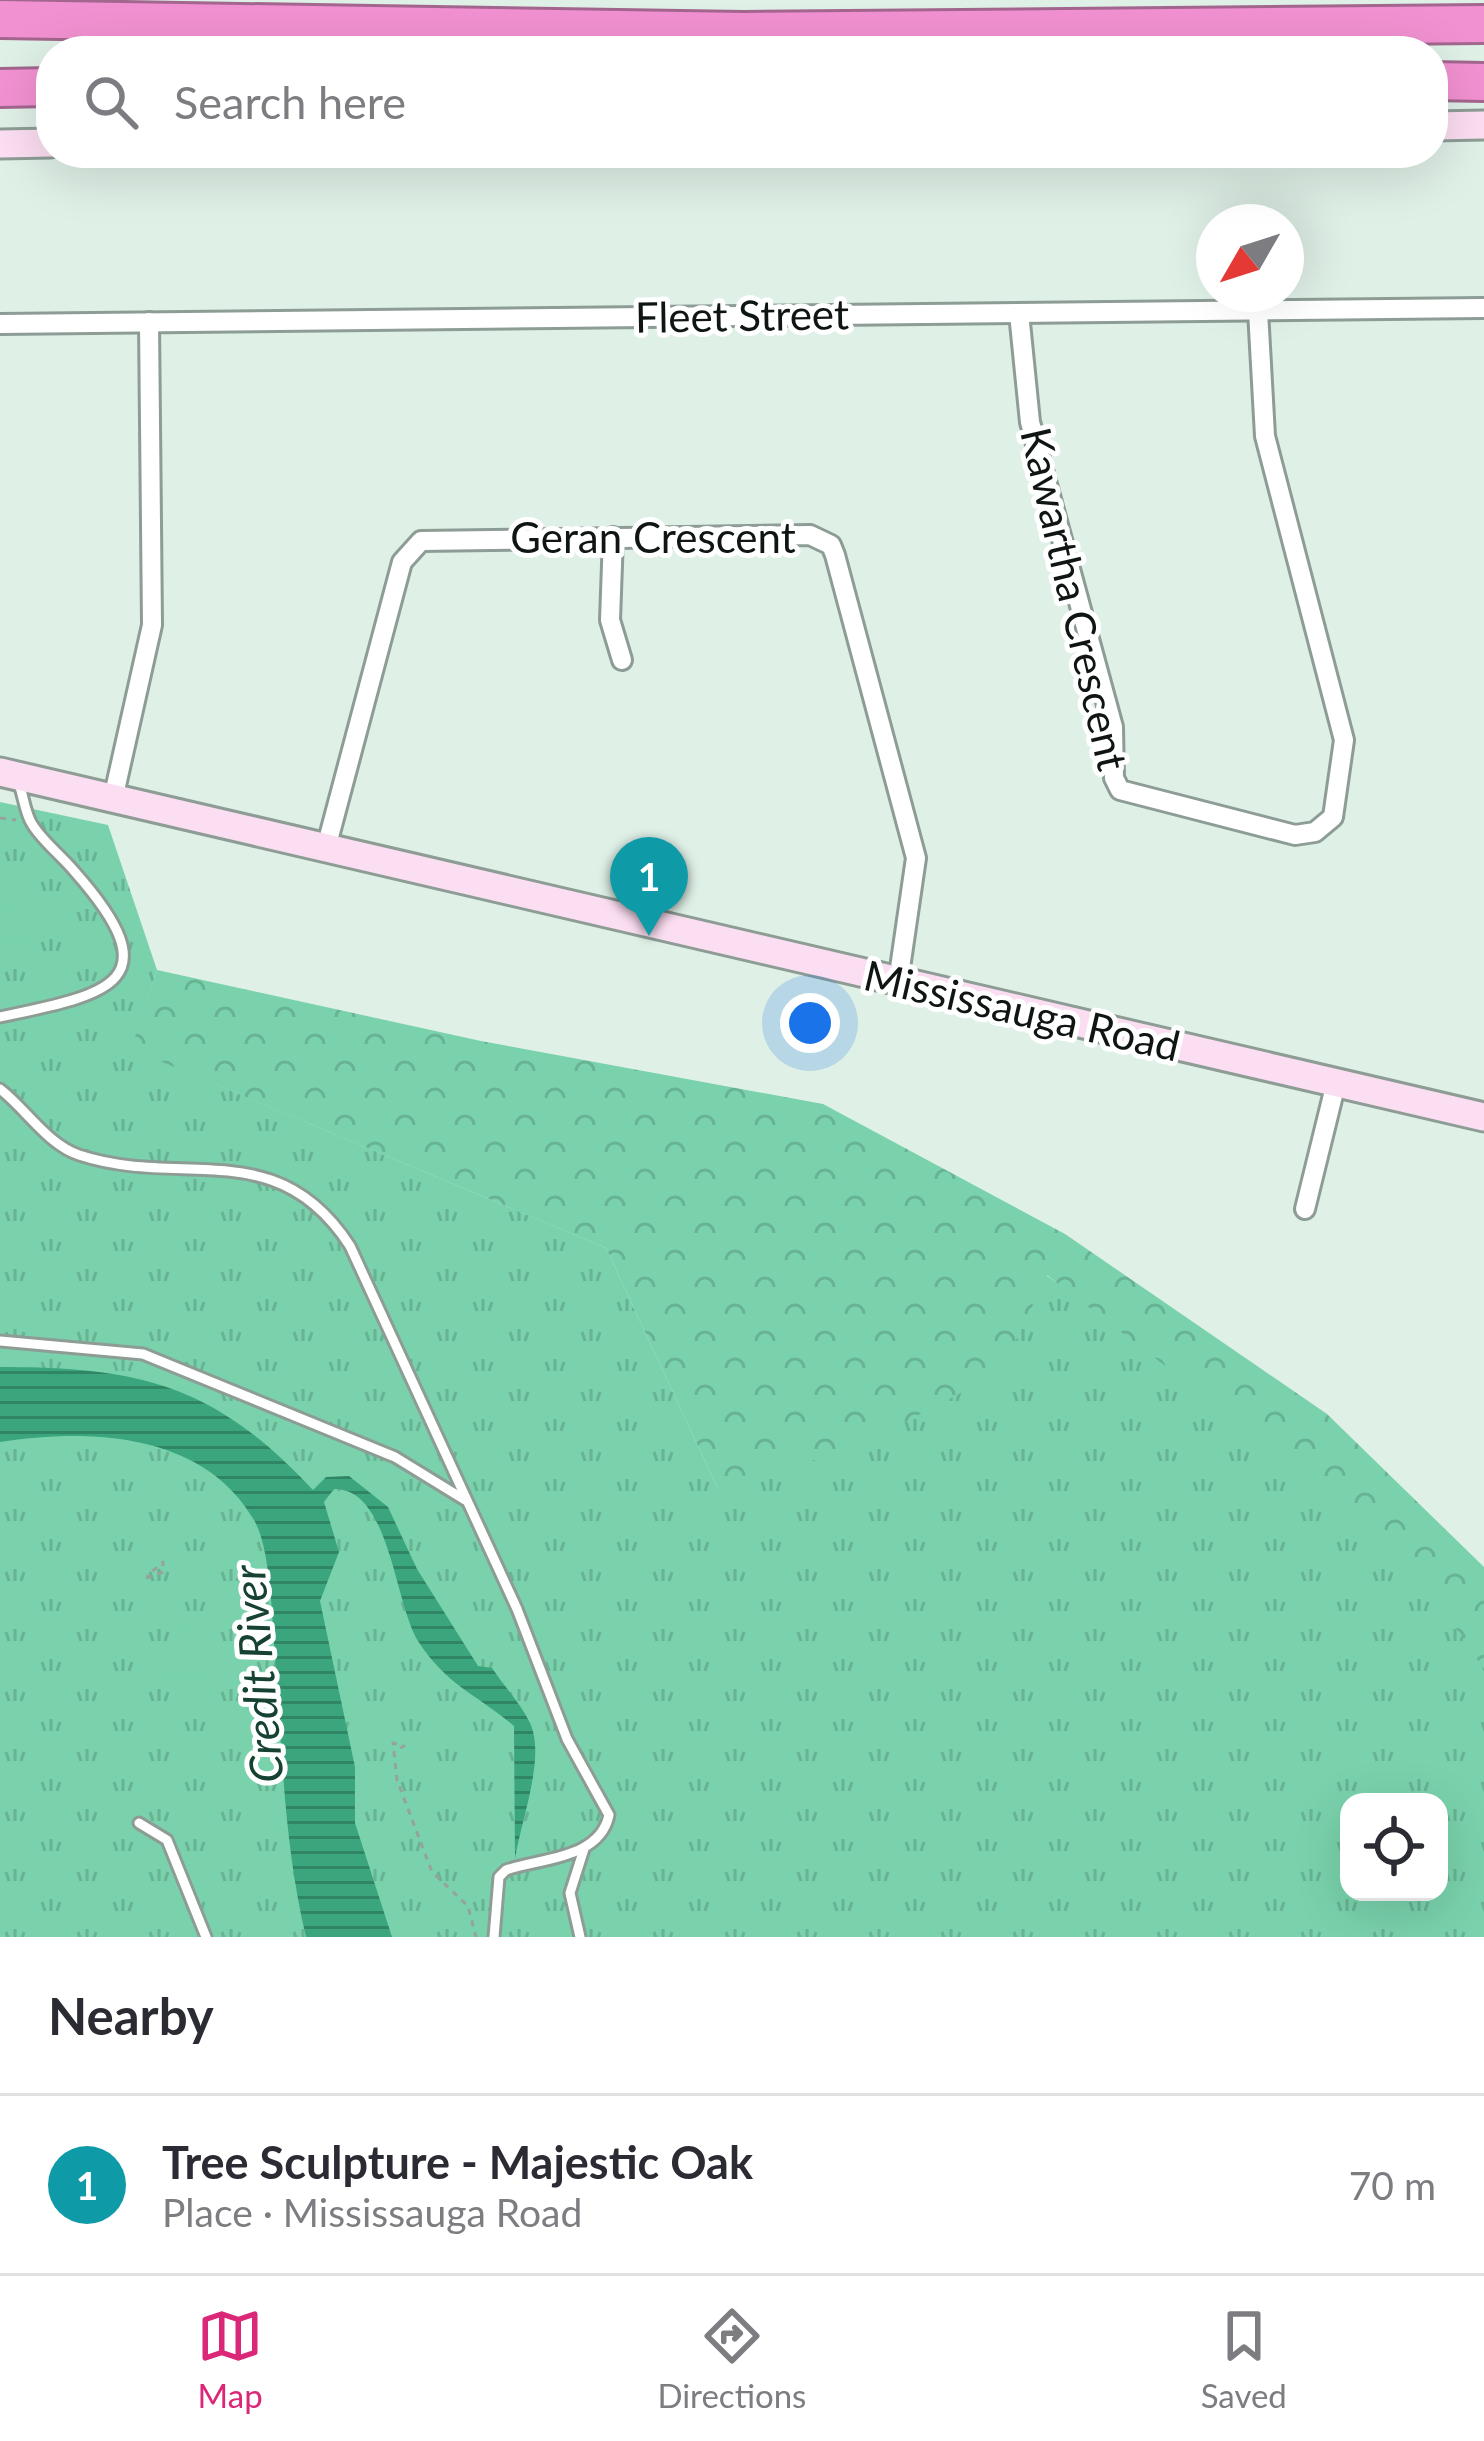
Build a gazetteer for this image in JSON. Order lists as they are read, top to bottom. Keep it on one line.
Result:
{"streets":{"main road":["Mississauga Road"],"street":["Fleet Street","Geran Crescent","Kawartha Crescent"]},"crossings":[["Fleet Street","Kawartha Crescent"],["Geran Crescent","Mississauga Road"]],"water":["Credit River"],"north":"bottom left","page":{"search":"Search here","pins":"1","heading":"Nearby","list":[{"mark":"1","name":"Tree Sculpture - Majestic Oak","note":"Place · Mississauga Road","value":"70 m"}],"nav":["Map","Directions","Saved"]}}
